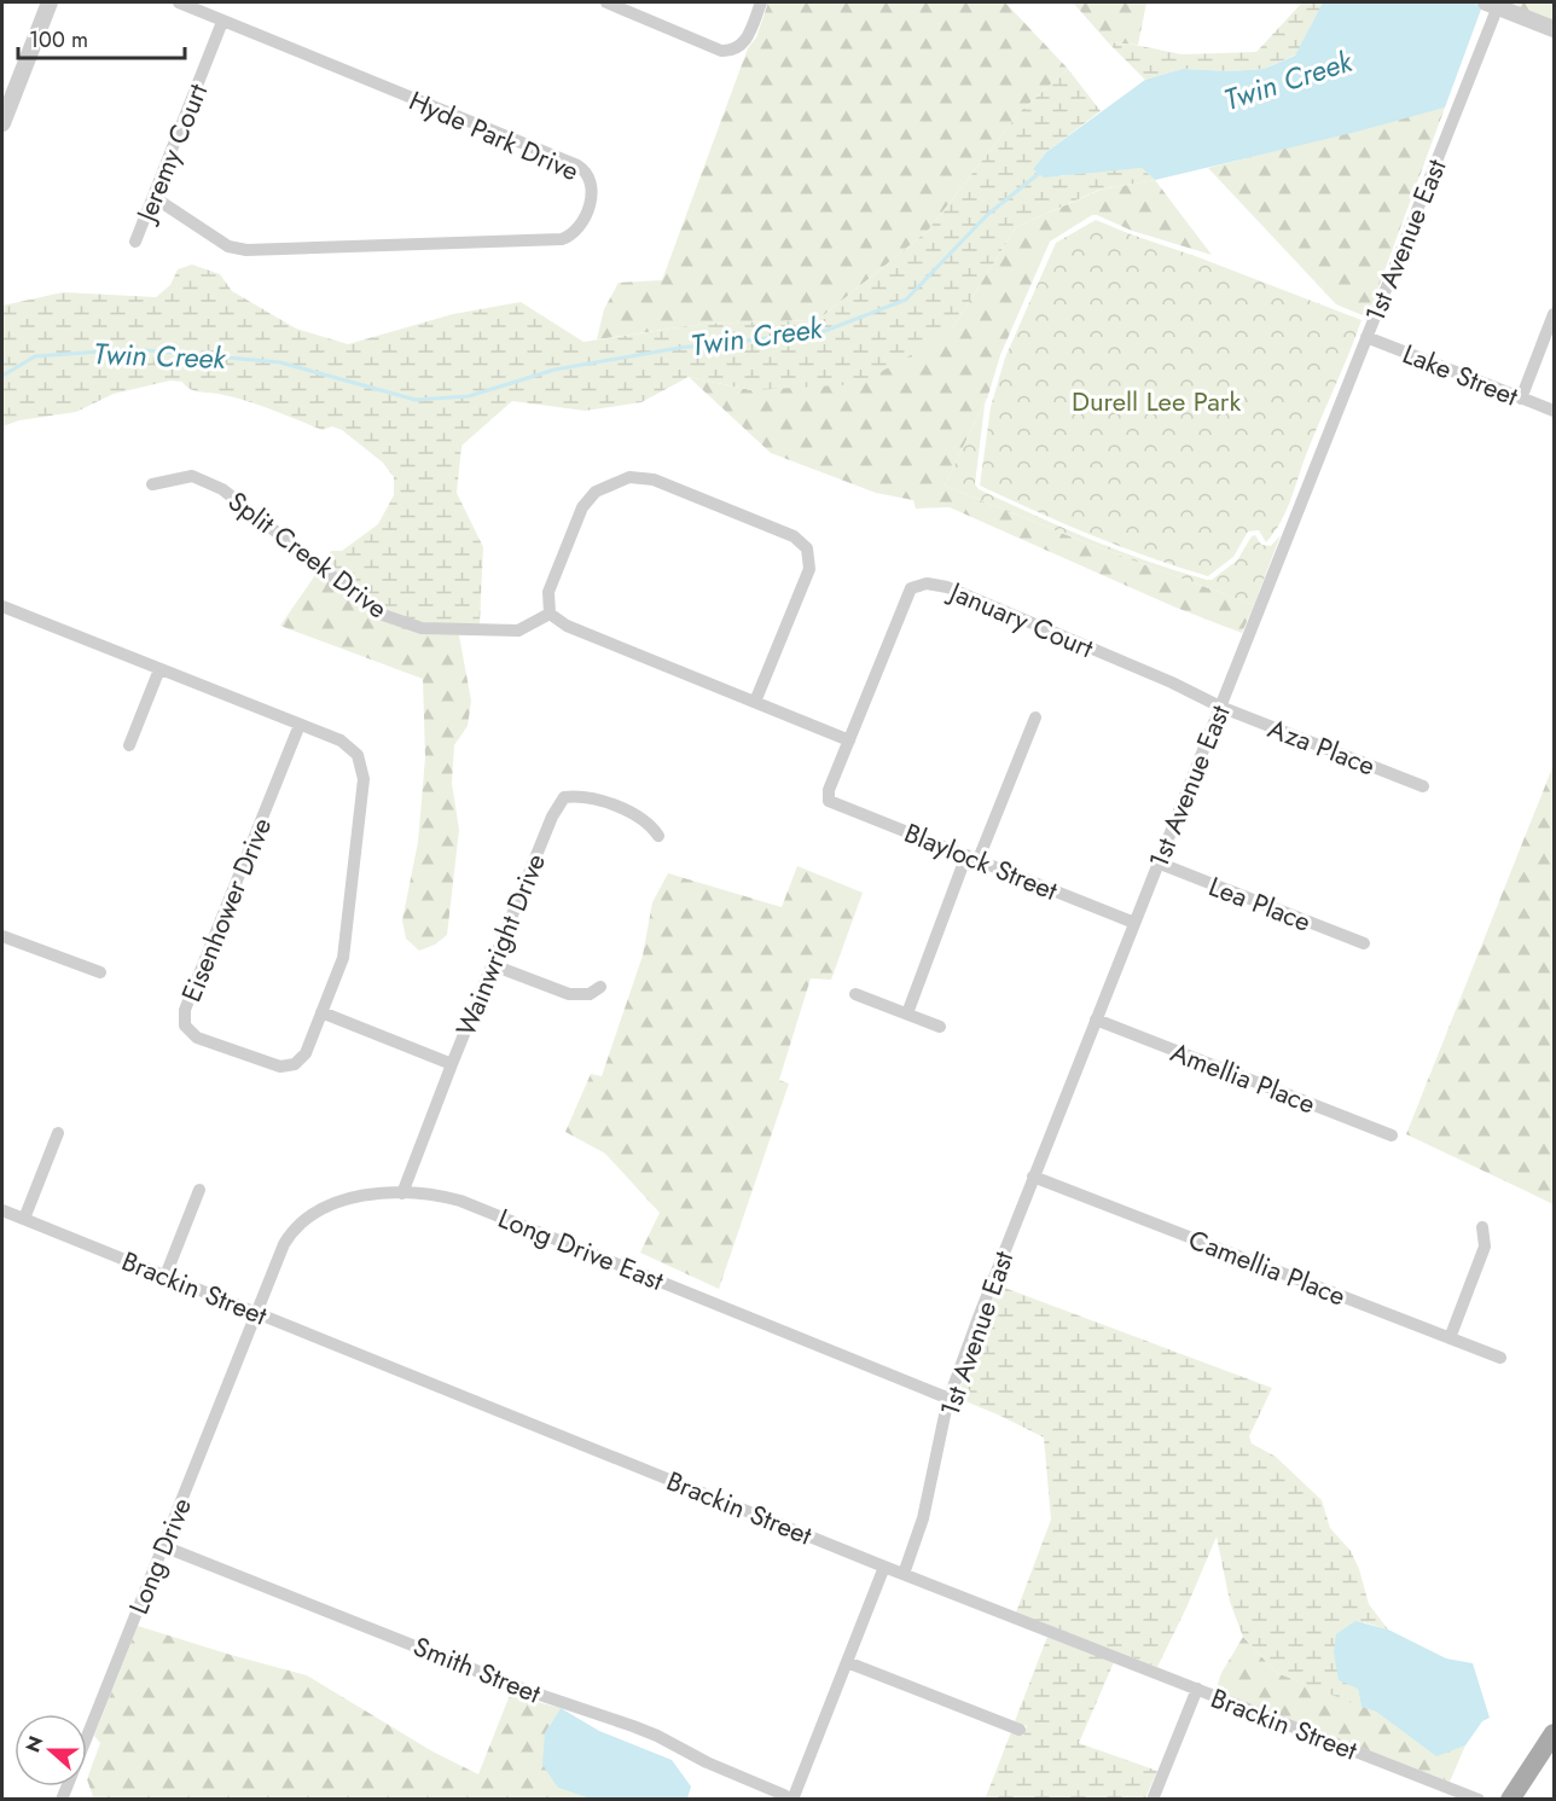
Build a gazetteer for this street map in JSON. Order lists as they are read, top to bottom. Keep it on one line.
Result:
{"streets":{"street":["Hyde Park Drive","Jeremy Court","1st Avenue East","Lake Street","Split Creek Drive","January Court","Aza Place","Blaylock Street","Lea Place","Eisenhower Drive","Wainwright Drive","Amellia Place","Long Drive East","Camellia Place","Brackin Street","Long Drive","Smith Street"]},"crossings":[["Hyde Park Drive","Jeremy Court"],["1st Avenue East","Lake Street"],["1st Avenue East","January Court"],["1st Avenue East","Aza Place"],["1st Avenue East","Blaylock Street"],["1st Avenue East","Lea Place"],["1st Avenue East","Amellia Place"],["1st Avenue East","Long Drive East"],["1st Avenue East","Camellia Place"],["1st Avenue East","Brackin Street"],["January Court","Aza Place"],["January Court","Blaylock Street"],["Wainwright Drive","Long Drive East"],["Long Drive East","Brackin Street"],["Long Drive East","Long Drive"],["Brackin Street","Long Drive"],["Long Drive","Smith Street"]],"water":["Twin Creek"],"parks":["Durell Lee Park"],"scale_bar":"100 m","north":"left"}
